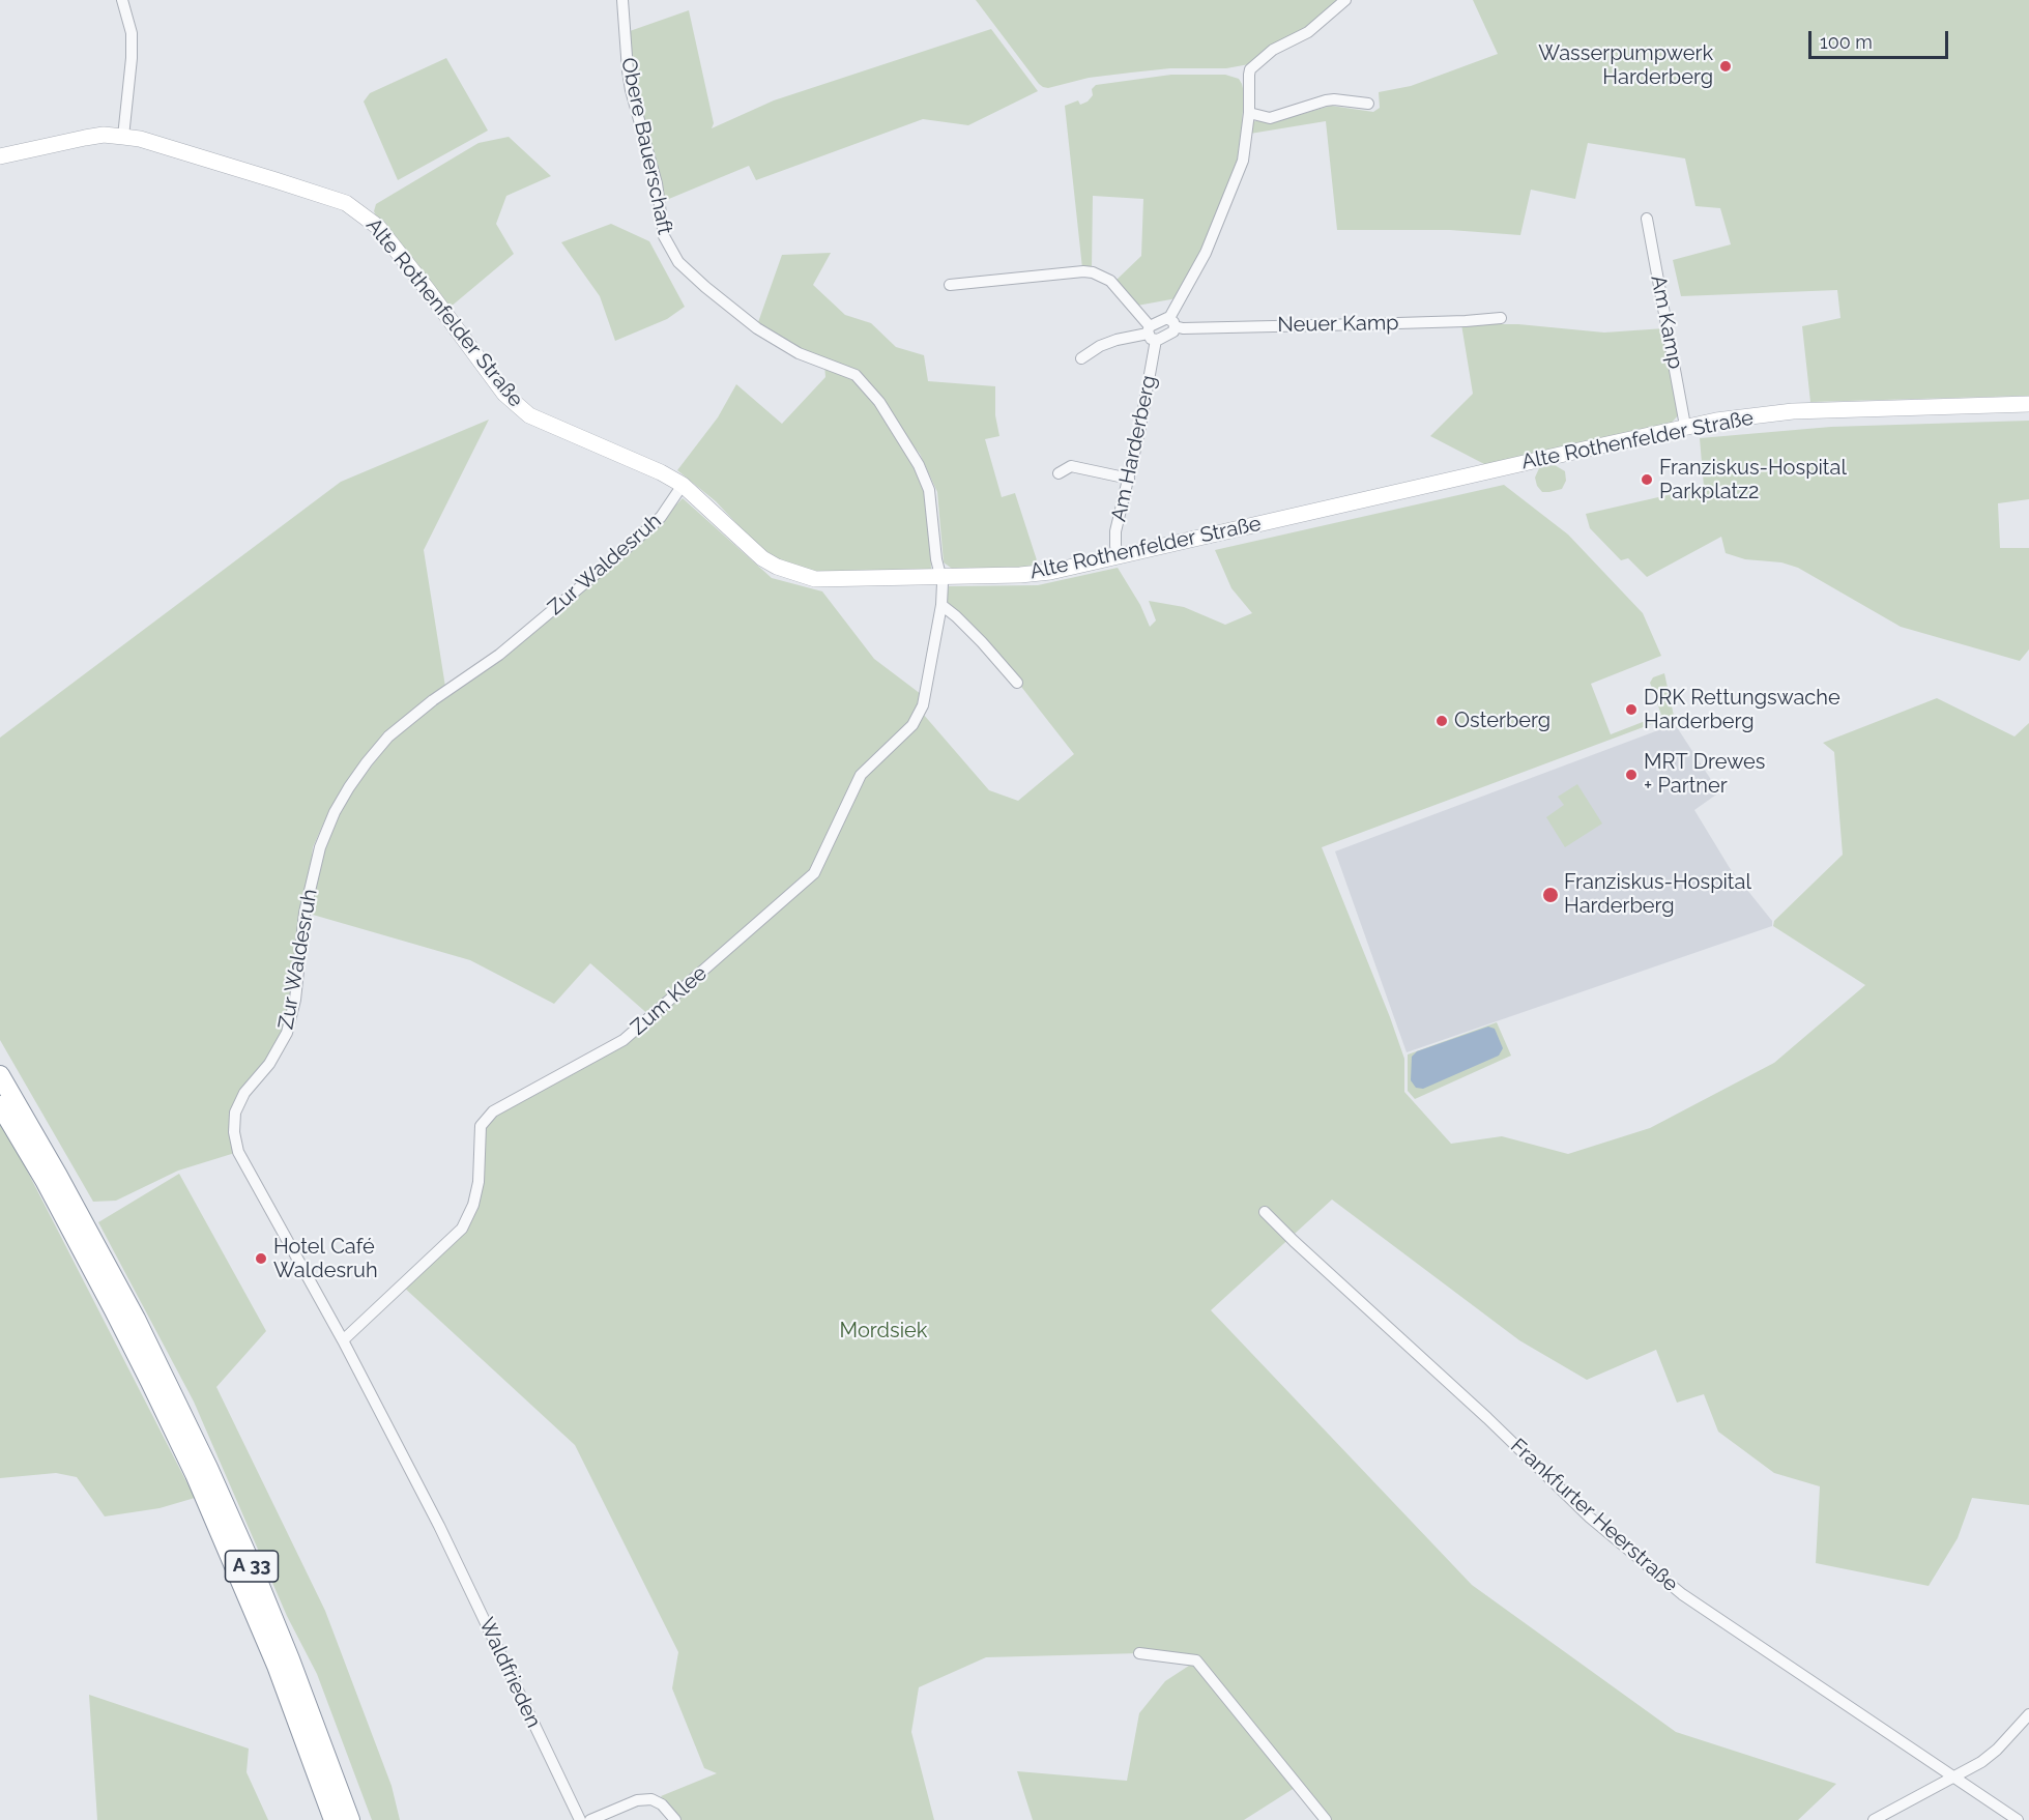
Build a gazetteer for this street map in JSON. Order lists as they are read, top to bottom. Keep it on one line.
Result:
{"streets":{"highway":["A 33"],"street":["Obere Bauerschaft","Alte Rothenfelder Straße","Am Kamp","Neuer Kamp","Am Harderberg","Zur Waldesruh","Zum Klee","Frankfurter Heerstraße","Waldfrieden"]},"crossings":[["Obere Bauerschaft","Alte Rothenfelder Straße"],["Obere Bauerschaft","Zum Klee"],["Alte Rothenfelder Straße","Am Kamp"],["Alte Rothenfelder Straße","Am Harderberg"],["Alte Rothenfelder Straße","Zur Waldesruh"],["Alte Rothenfelder Straße","Zum Klee"],["Zur Waldesruh","Zum Klee"],["Zur Waldesruh","Waldfrieden"]],"parks":["Mordsiek"],"places":["Wasserpumpwerk Harderberg","Franziskus-Hospital Parkplatz2","DRK Rettungswache Harderberg","Osterberg","MRT Drewes + Partner","Franziskus-Hospital Harderberg","Hotel Café Waldesruh"],"scale_bar":"100 m"}
